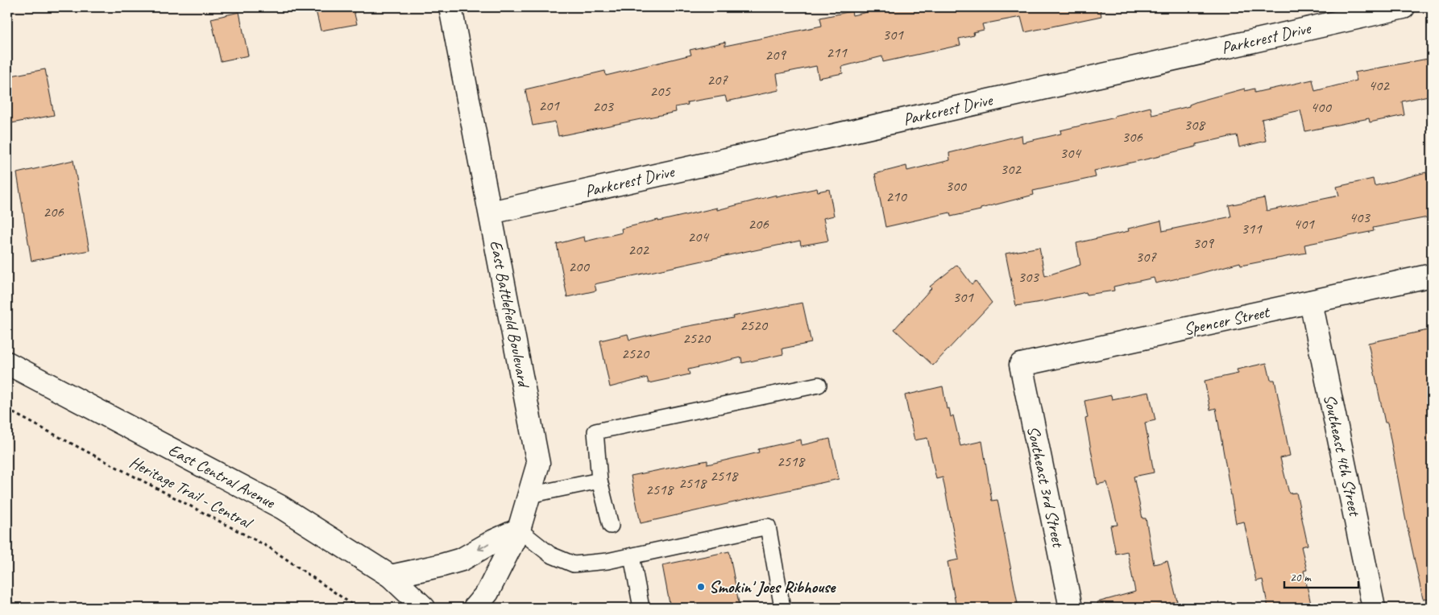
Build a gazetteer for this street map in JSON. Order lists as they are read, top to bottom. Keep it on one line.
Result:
{"streets":{"street":["Parkcrest Drive","East Battlefield Boulevard","Spencer Street","Southeast 4th Street","East Central Avenue","Southeast 3rd Street"],"path":["Heritage Trail - Central"]},"crossings":[["Parkcrest Drive","East Battlefield Boulevard"],["Spencer Street","Southeast 4th Street"],["Spencer Street","Southeast 3rd Street"]],"places":["Smokin' Joes Ribhouse"],"house_numbers":["301","211","209","207","402","205","201","203","400","308","306","304","302","300","210","206","403","206","401","311","204","309","202","307","200","303","301","2520","2520","2520","2518","2518","2518","2518"],"scale_bar":"20 m"}
